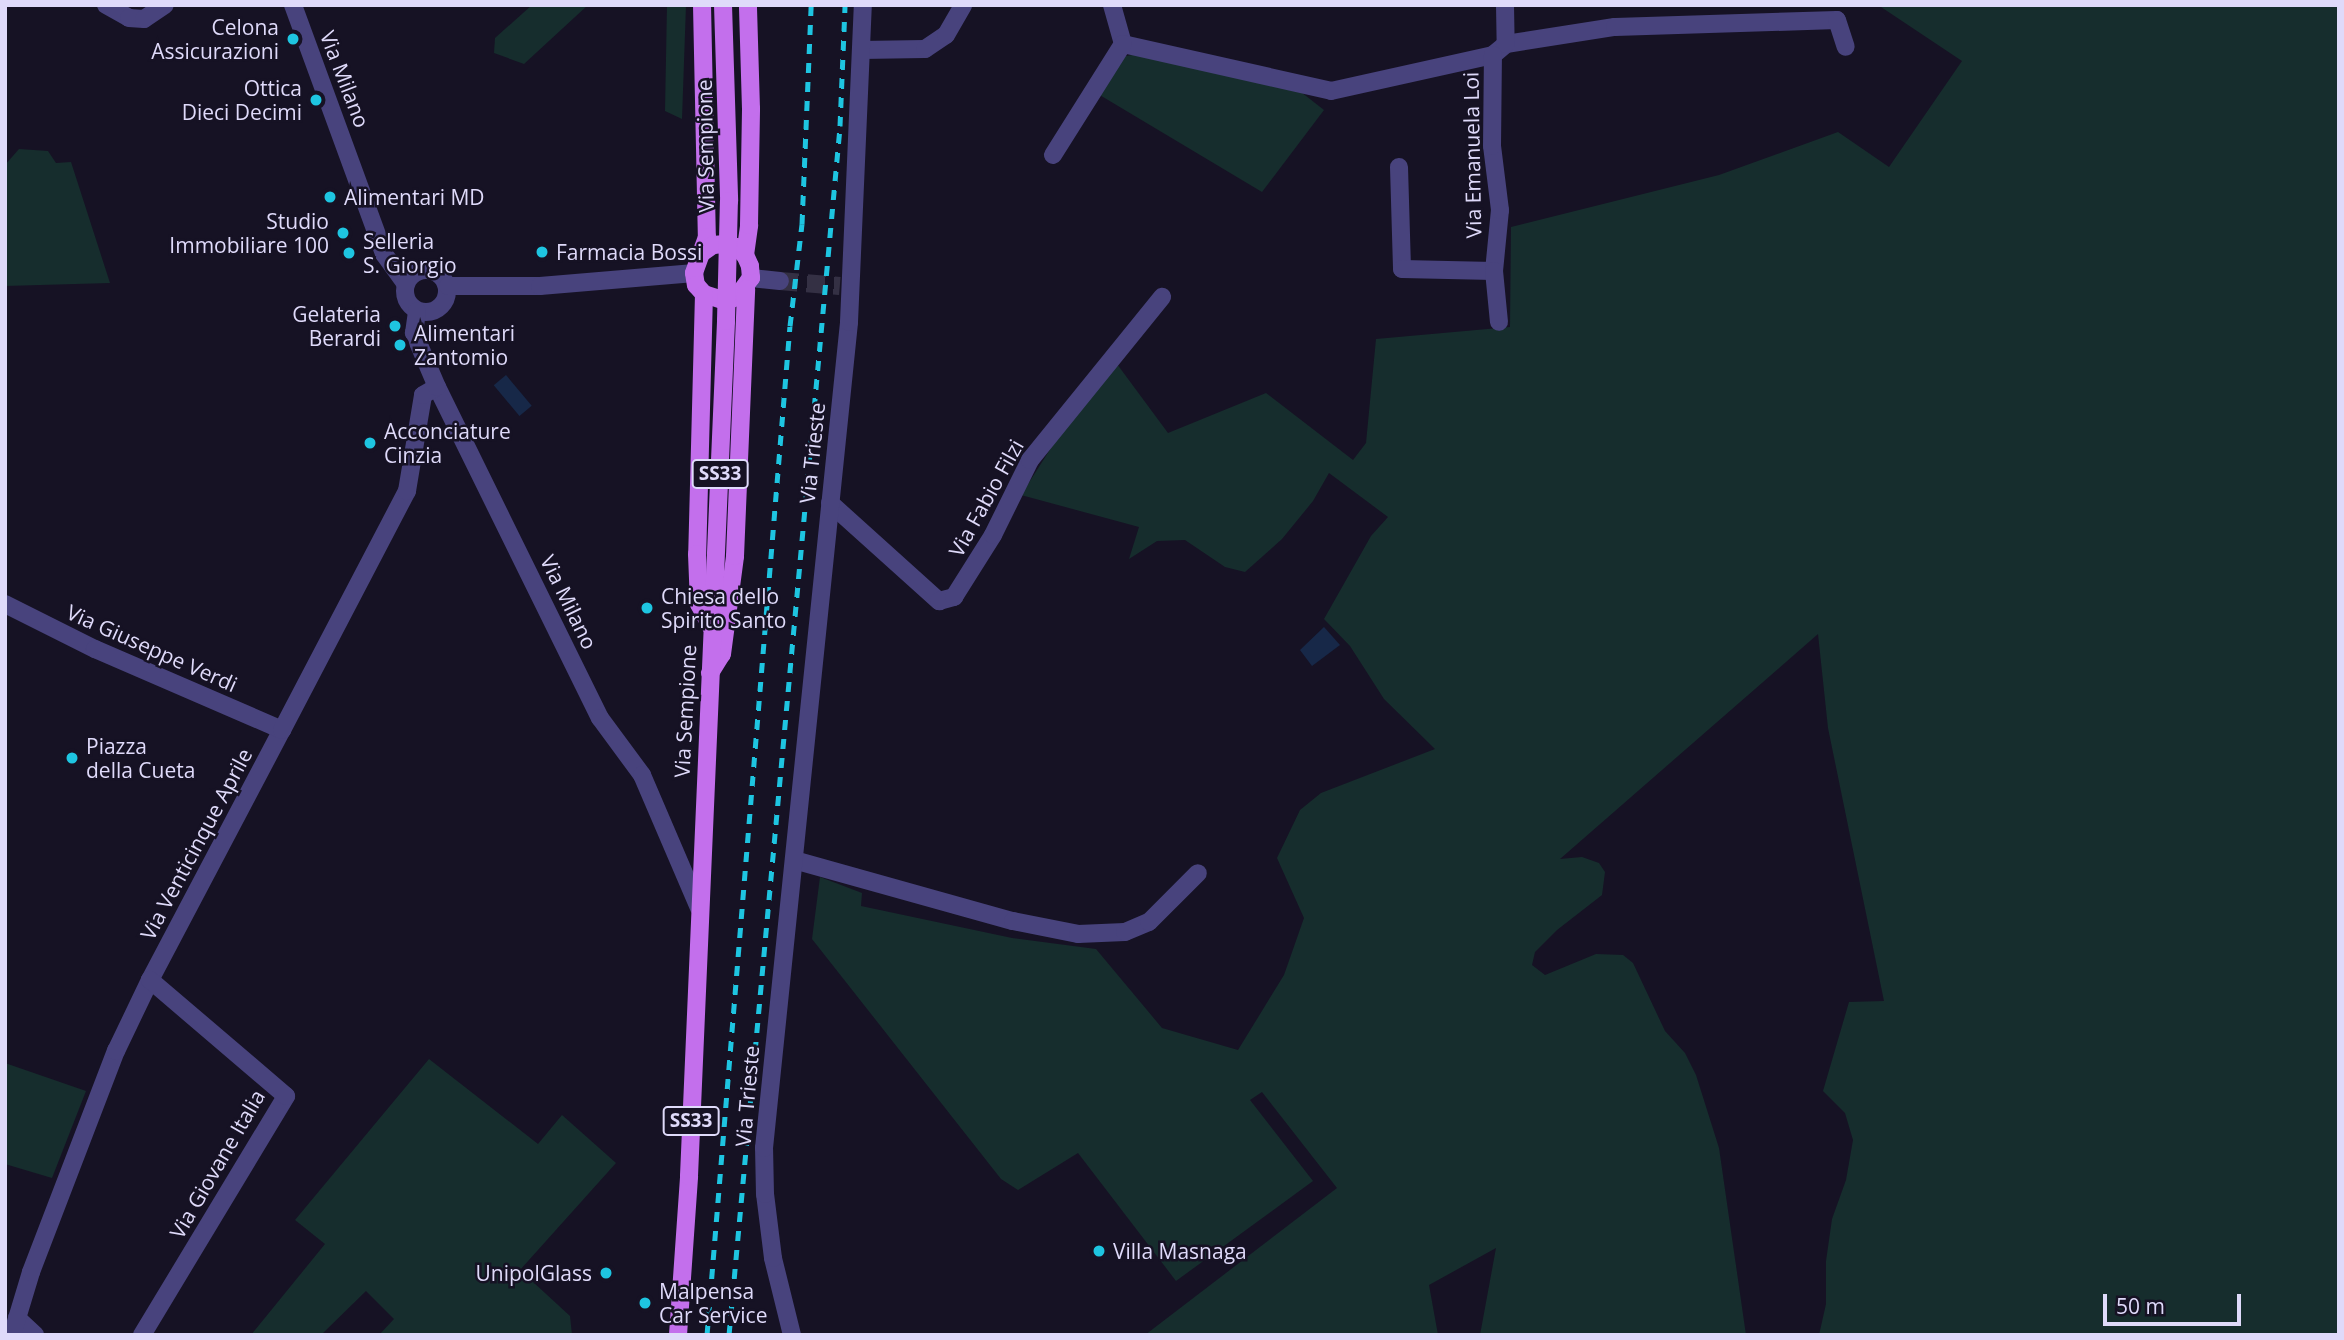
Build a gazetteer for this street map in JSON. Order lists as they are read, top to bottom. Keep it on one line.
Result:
{"streets":{"main road":["Via Sempione","SS33"],"street":["Via Milano","Via Emanuela Loi","Via Trieste","Via Fabio Filzi","Via Giuseppe Verdi","Via Venticinque Aprile","Via Giovane Italia"]},"crossings":[["Via Milano","Via Sempione"],["Via Milano","Via Venticinque Aprile"],["Via Trieste","Via Fabio Filzi"],["Via Giuseppe Verdi","Via Venticinque Aprile"],["Via Venticinque Aprile","Via Giovane Italia"]],"places":["Celona Assicurazioni","Ottica Dieci Decimi","Alimentari MD","Studio Immobiliare 100","Farmacia Bossi","Selleria S. Giorgio","Gelateria Berardi","Alimentari Zantomio","Acconciature Cinzia","Chiesa dello Spirito Santo","Piazza della Cueta","Villa Masnaga","UnipolGlass","Malpensa Car Service"],"scale_bar":"50 m"}
